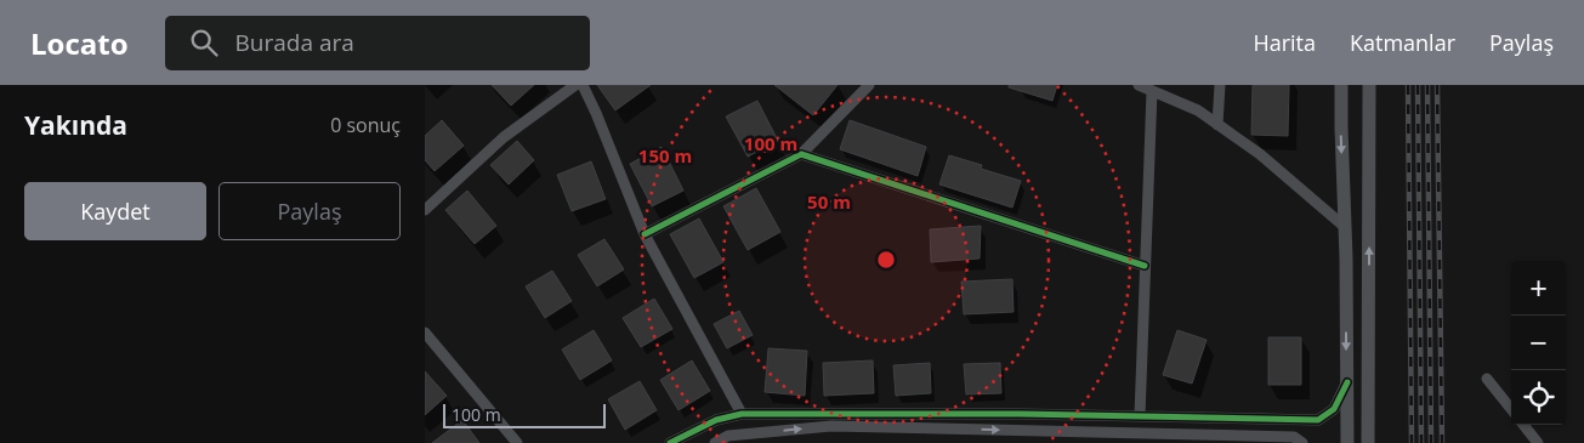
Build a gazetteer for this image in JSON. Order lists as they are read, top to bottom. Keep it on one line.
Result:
{"scale_bar":"100 m","page":{"header":"Locato","search":"Burada ara","nav":["Harita","Katmanlar","Paylaş"],"heading":["Yakında","0 sonuç"],"buttons":["Kaydet","Paylaş"],"map_buttons":["+","−"],"scale":"100 m"},"rings":["100 m","150 m","50 m"]}
